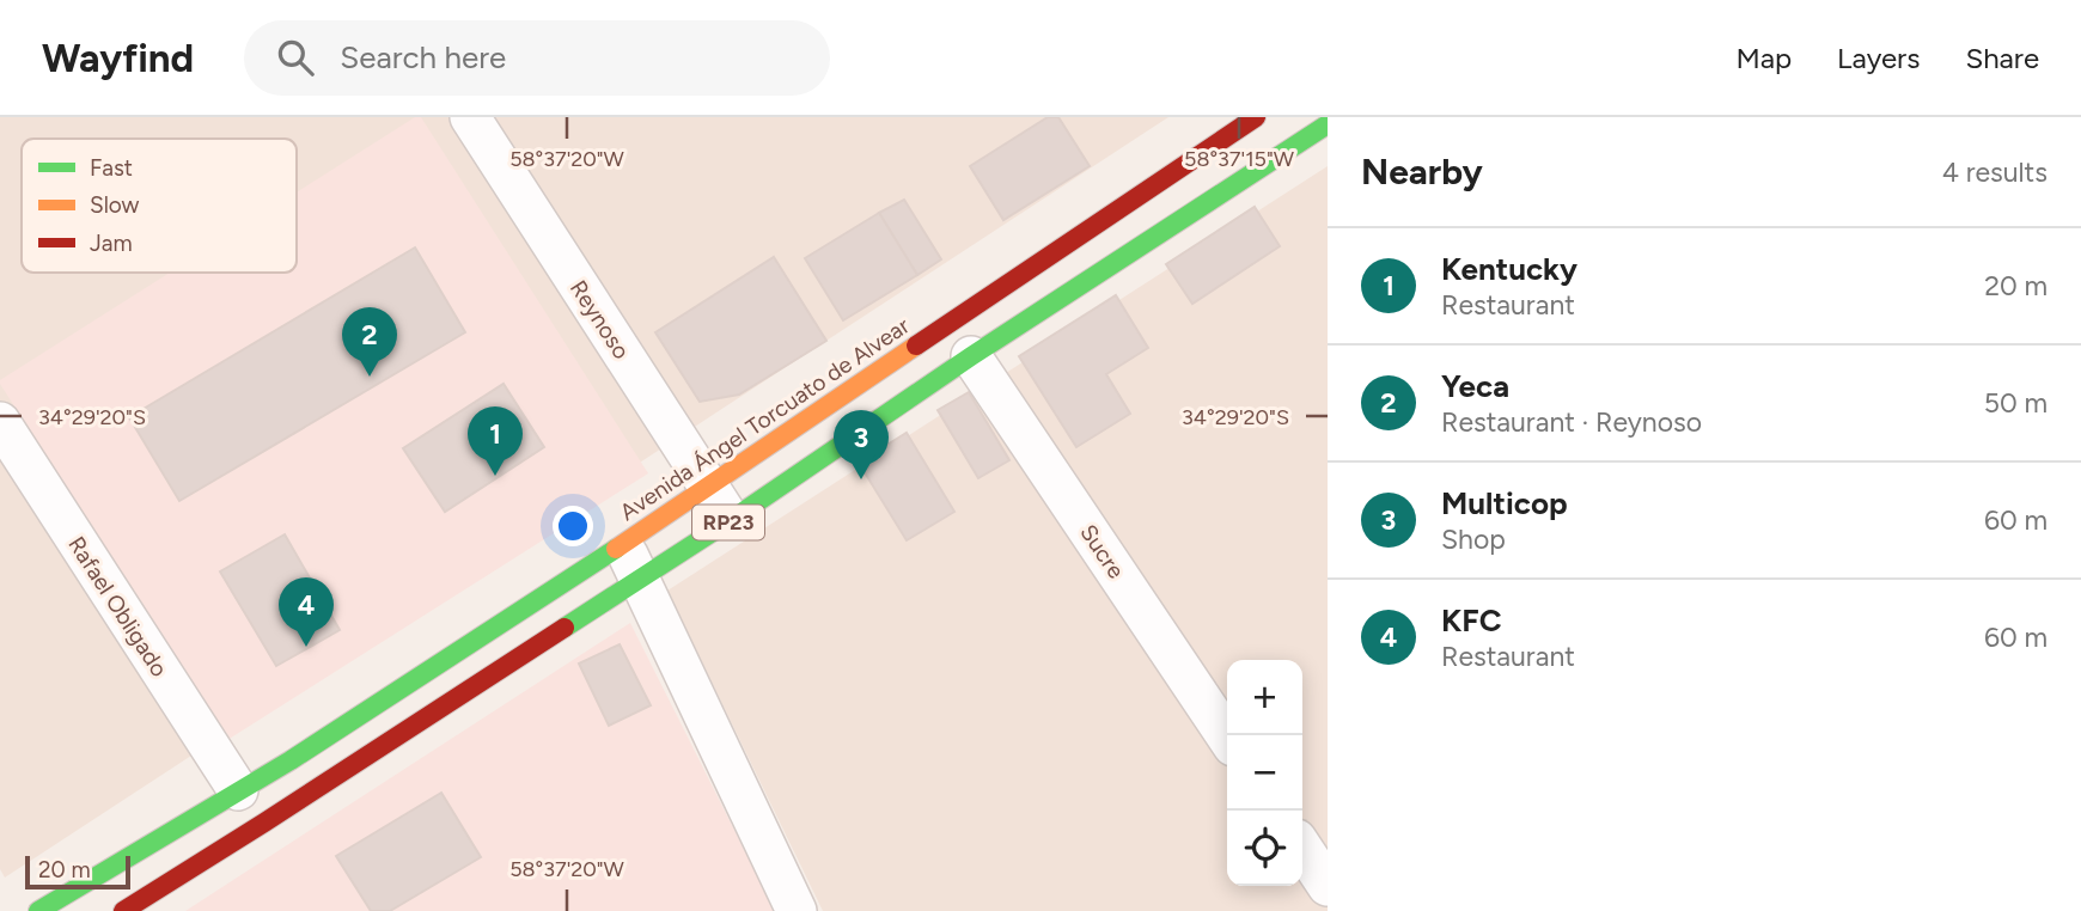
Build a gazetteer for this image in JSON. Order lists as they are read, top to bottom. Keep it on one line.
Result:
{"streets":{"main road":["Avenida Ángel Torcuato de Alvear","RP23"],"street":["Reynoso","Sucre","Rafael Obligado"]},"crossings":[["Reynoso","Avenida Ángel Torcuato de Alvear"],["Reynoso","RP23"],["Avenida Ángel Torcuato de Alvear","Rafael Obligado"],["RP23","Sucre"]],"legend":["Fast","Slow","Jam"],"scale_bar":"20 m","page":{"header":"Wayfind","search":"Search here","nav":["Map","Layers","Share"],"heading":["Nearby","4 results"],"list":[{"mark":"1","name":"Kentucky","note":"Restaurant","value":"20 m"},{"mark":"2","name":"Yeca","note":"Restaurant · Reynoso","value":"50 m"},{"mark":"3","name":"Multicop","note":"Shop","value":"60 m"},{"mark":"4","name":"KFC","note":"Restaurant","value":"60 m"}],"pins":["2","1","3","4"],"map_buttons":["+","−"],"scale":"20 m"},"coordinates":["58°37'20\"W","58°37'15\"W","34°29'20\"S"]}
